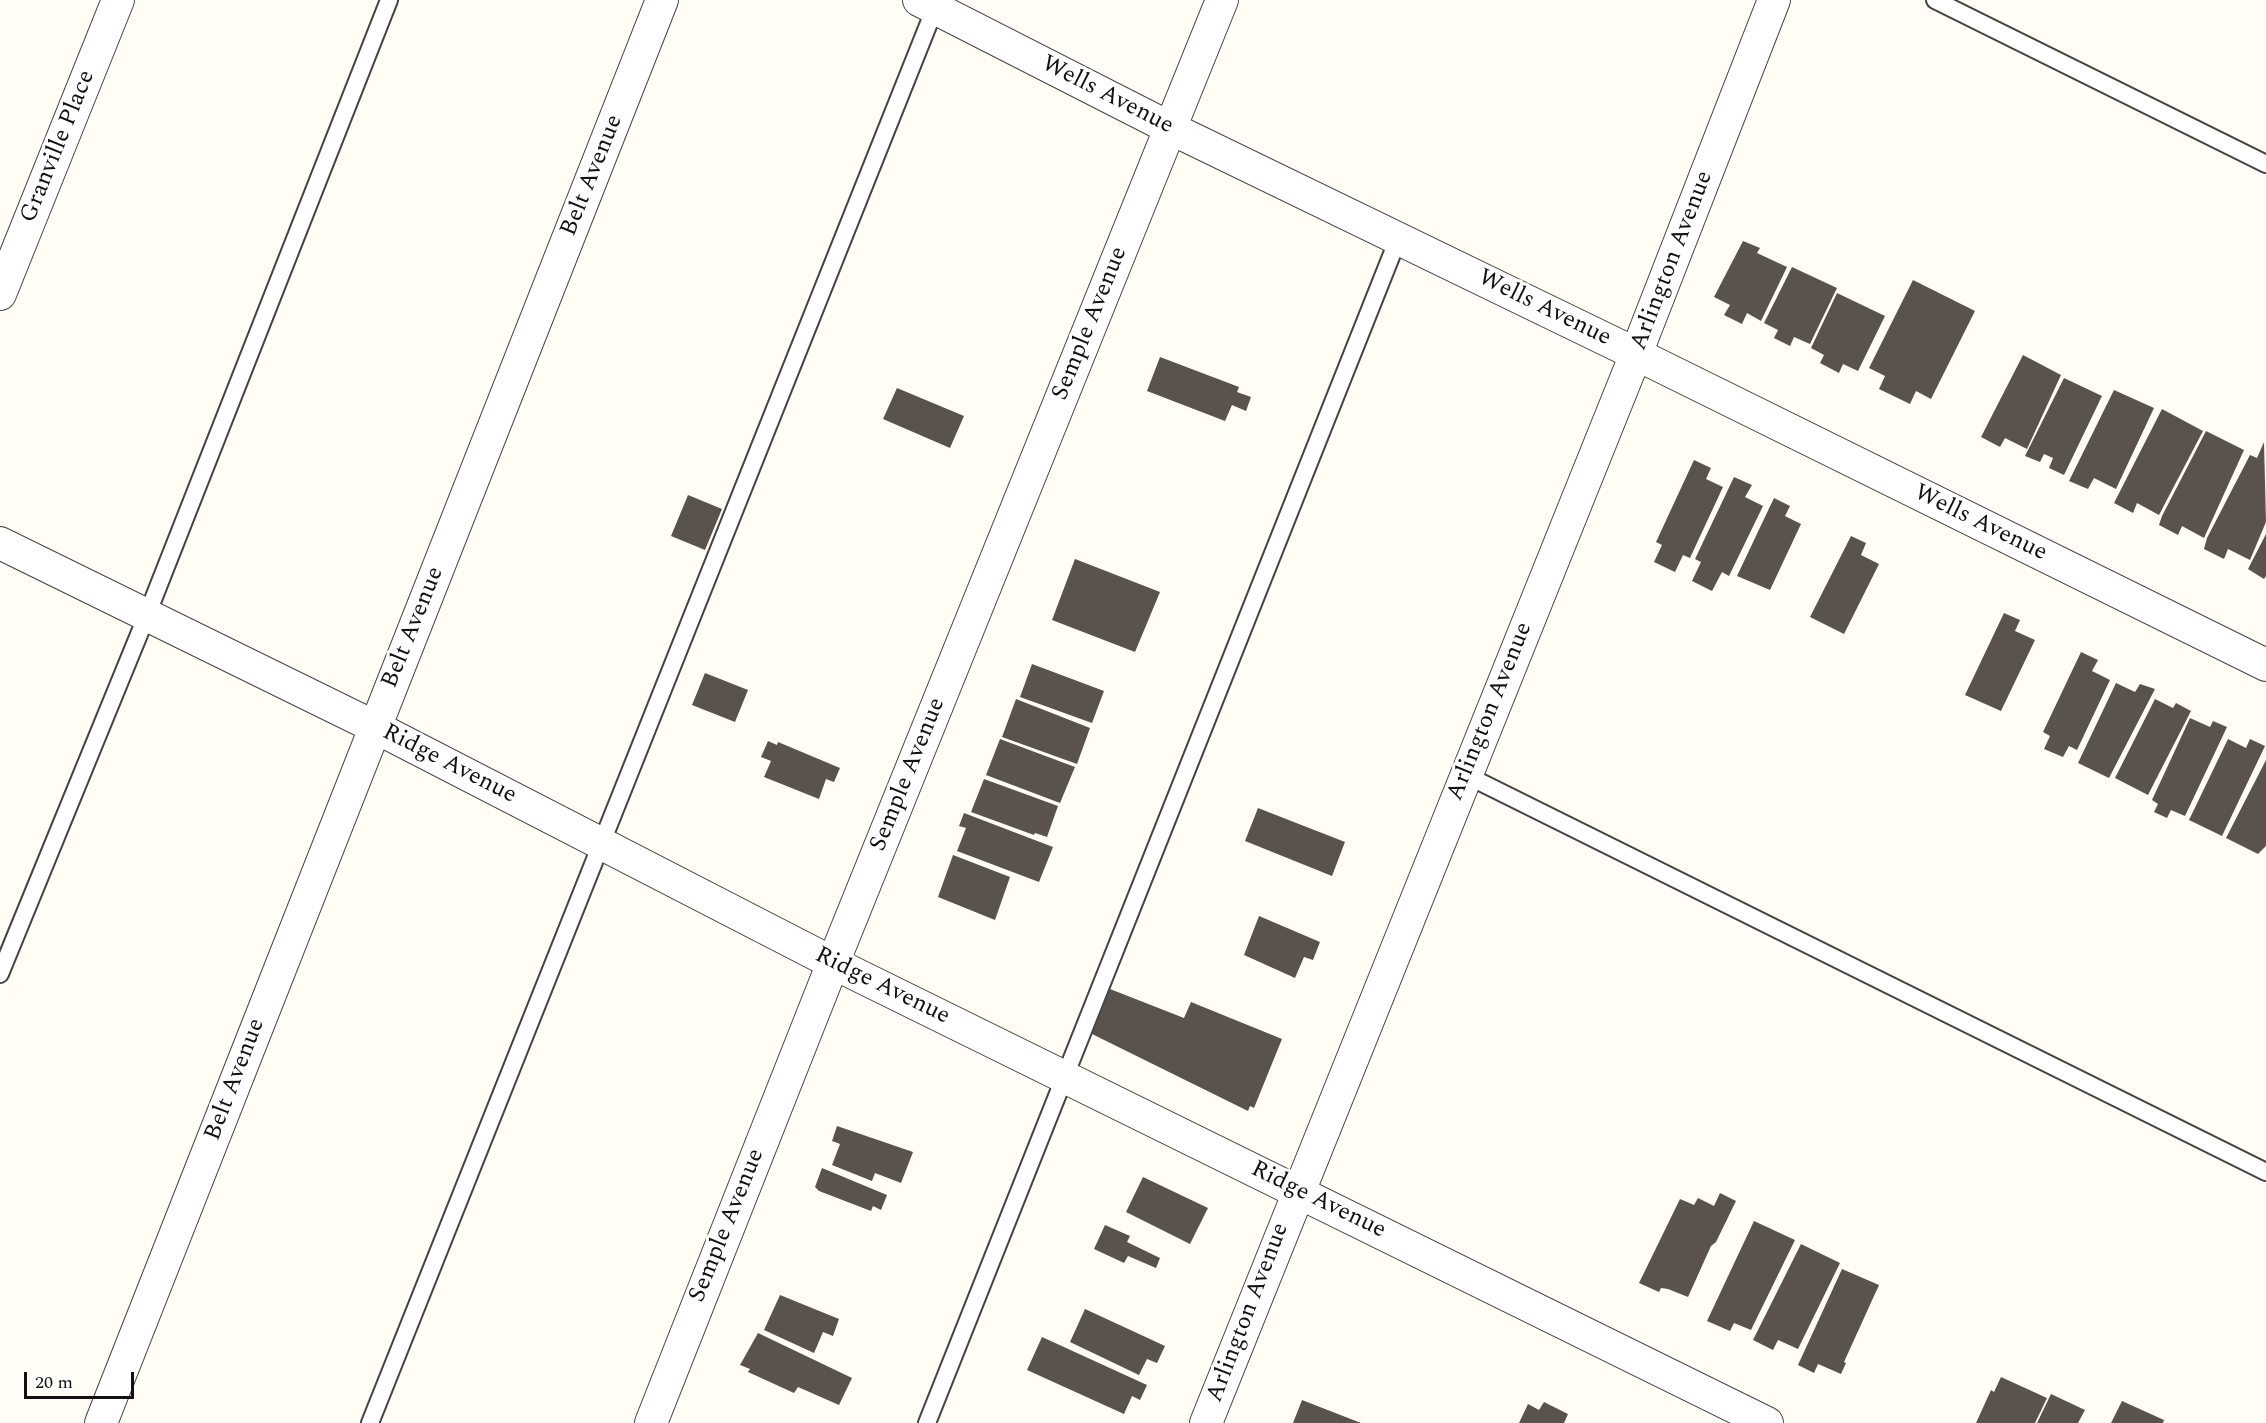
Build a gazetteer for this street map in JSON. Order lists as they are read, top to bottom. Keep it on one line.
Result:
{"streets":{"street":["Wells Avenue","Granville Place","Belt Avenue","Arlington Avenue","Semple Avenue","Ridge Avenue"]},"crossings":[["Wells Avenue","Arlington Avenue"],["Wells Avenue","Semple Avenue"],["Belt Avenue","Ridge Avenue"],["Arlington Avenue","Ridge Avenue"],["Semple Avenue","Ridge Avenue"]],"scale_bar":"20 m"}
